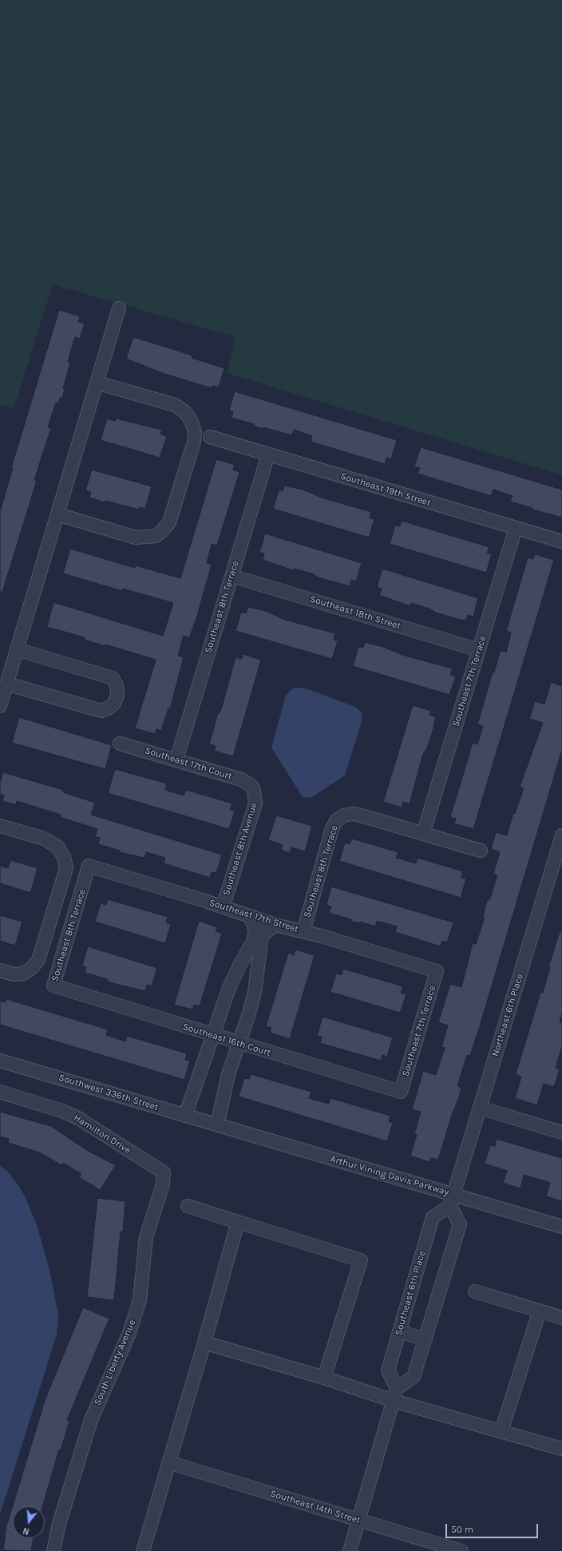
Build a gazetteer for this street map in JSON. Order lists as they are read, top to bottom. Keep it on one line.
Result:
{"streets":{"street":["Southeast 19th Street","Southeast 8th Terrace","Southeast 18th Street","Southeast 7th Terrace","Southeast 17th Court","Southeast 8th Avenue","Southeast 17th Street","Northeast 6th Place","Southeast 16th Court","Southwest 336th Street","Hamilton Drive","Arthur Vining Davis Parkway","Southeast 6th Place","South Liberty Avenue","Southeast 14th Street"]},"crossings":[["Southeast 19th Street","Southeast 8th Terrace"],["Southeast 19th Street","Southeast 7th Terrace"],["Southeast 8th Terrace","Southeast 18th Street"],["Southeast 8th Terrace","Southeast 7th Terrace"],["Southeast 8th Terrace","Southeast 17th Court"],["Southeast 8th Terrace","Southeast 17th Street"],["Southeast 8th Terrace","Southeast 16th Court"],["Southeast 18th Street","Southeast 7th Terrace"],["Southeast 7th Terrace","Southeast 17th Street"],["Southeast 7th Terrace","Southeast 16th Court"],["Southeast 17th Court","Southeast 8th Avenue"],["Southeast 8th Avenue","Southeast 17th Street"],["Northeast 6th Place","Arthur Vining Davis Parkway"],["Northeast 6th Place","Southeast 6th Place"],["Southwest 336th Street","Arthur Vining Davis Parkway"],["Hamilton Drive","South Liberty Avenue"],["Arthur Vining Davis Parkway","Southeast 6th Place"]],"scale_bar":"50 m","north":"bottom"}
